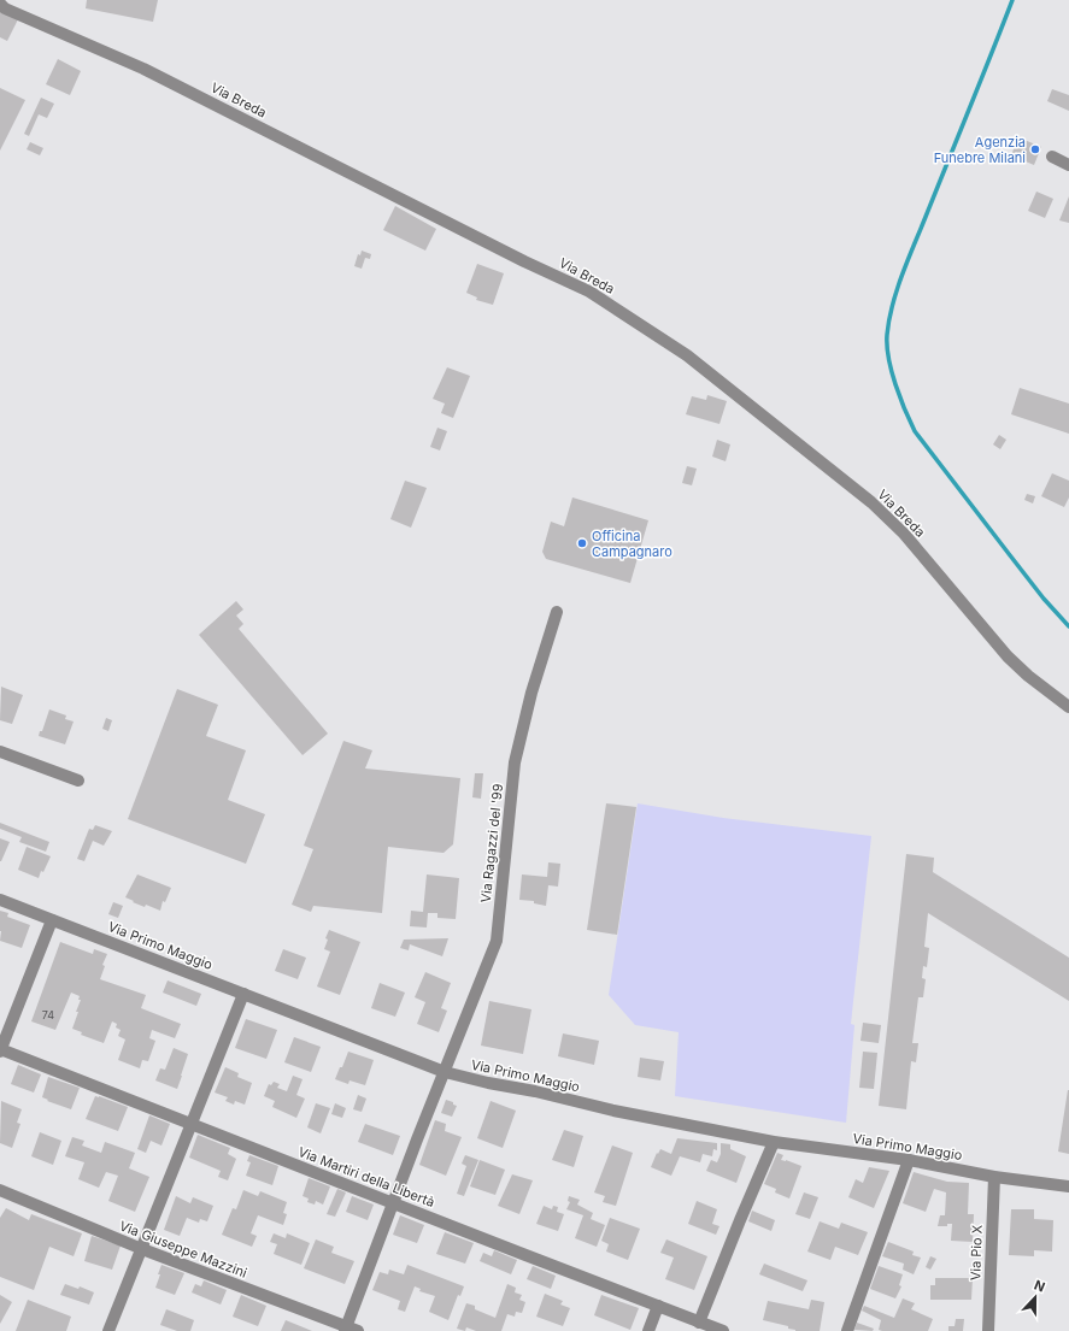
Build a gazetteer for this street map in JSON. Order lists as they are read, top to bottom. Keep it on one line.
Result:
{"streets":{"street":["Via Breda","Via Ragazzi del '99","Via Primo Maggio","Via Martiri della Libertà","Via Giuseppe Mazzini","Via Pio X"]},"crossings":[["Via Ragazzi del '99","Via Primo Maggio"],["Via Ragazzi del '99","Via Martiri della Libertà"],["Via Ragazzi del '99","Via Giuseppe Mazzini"],["Via Primo Maggio","Via Pio X"]],"places":["Agenzia Funebre Milani","Officina Campagnaro"],"house_numbers":["74"],"north":"top"}
